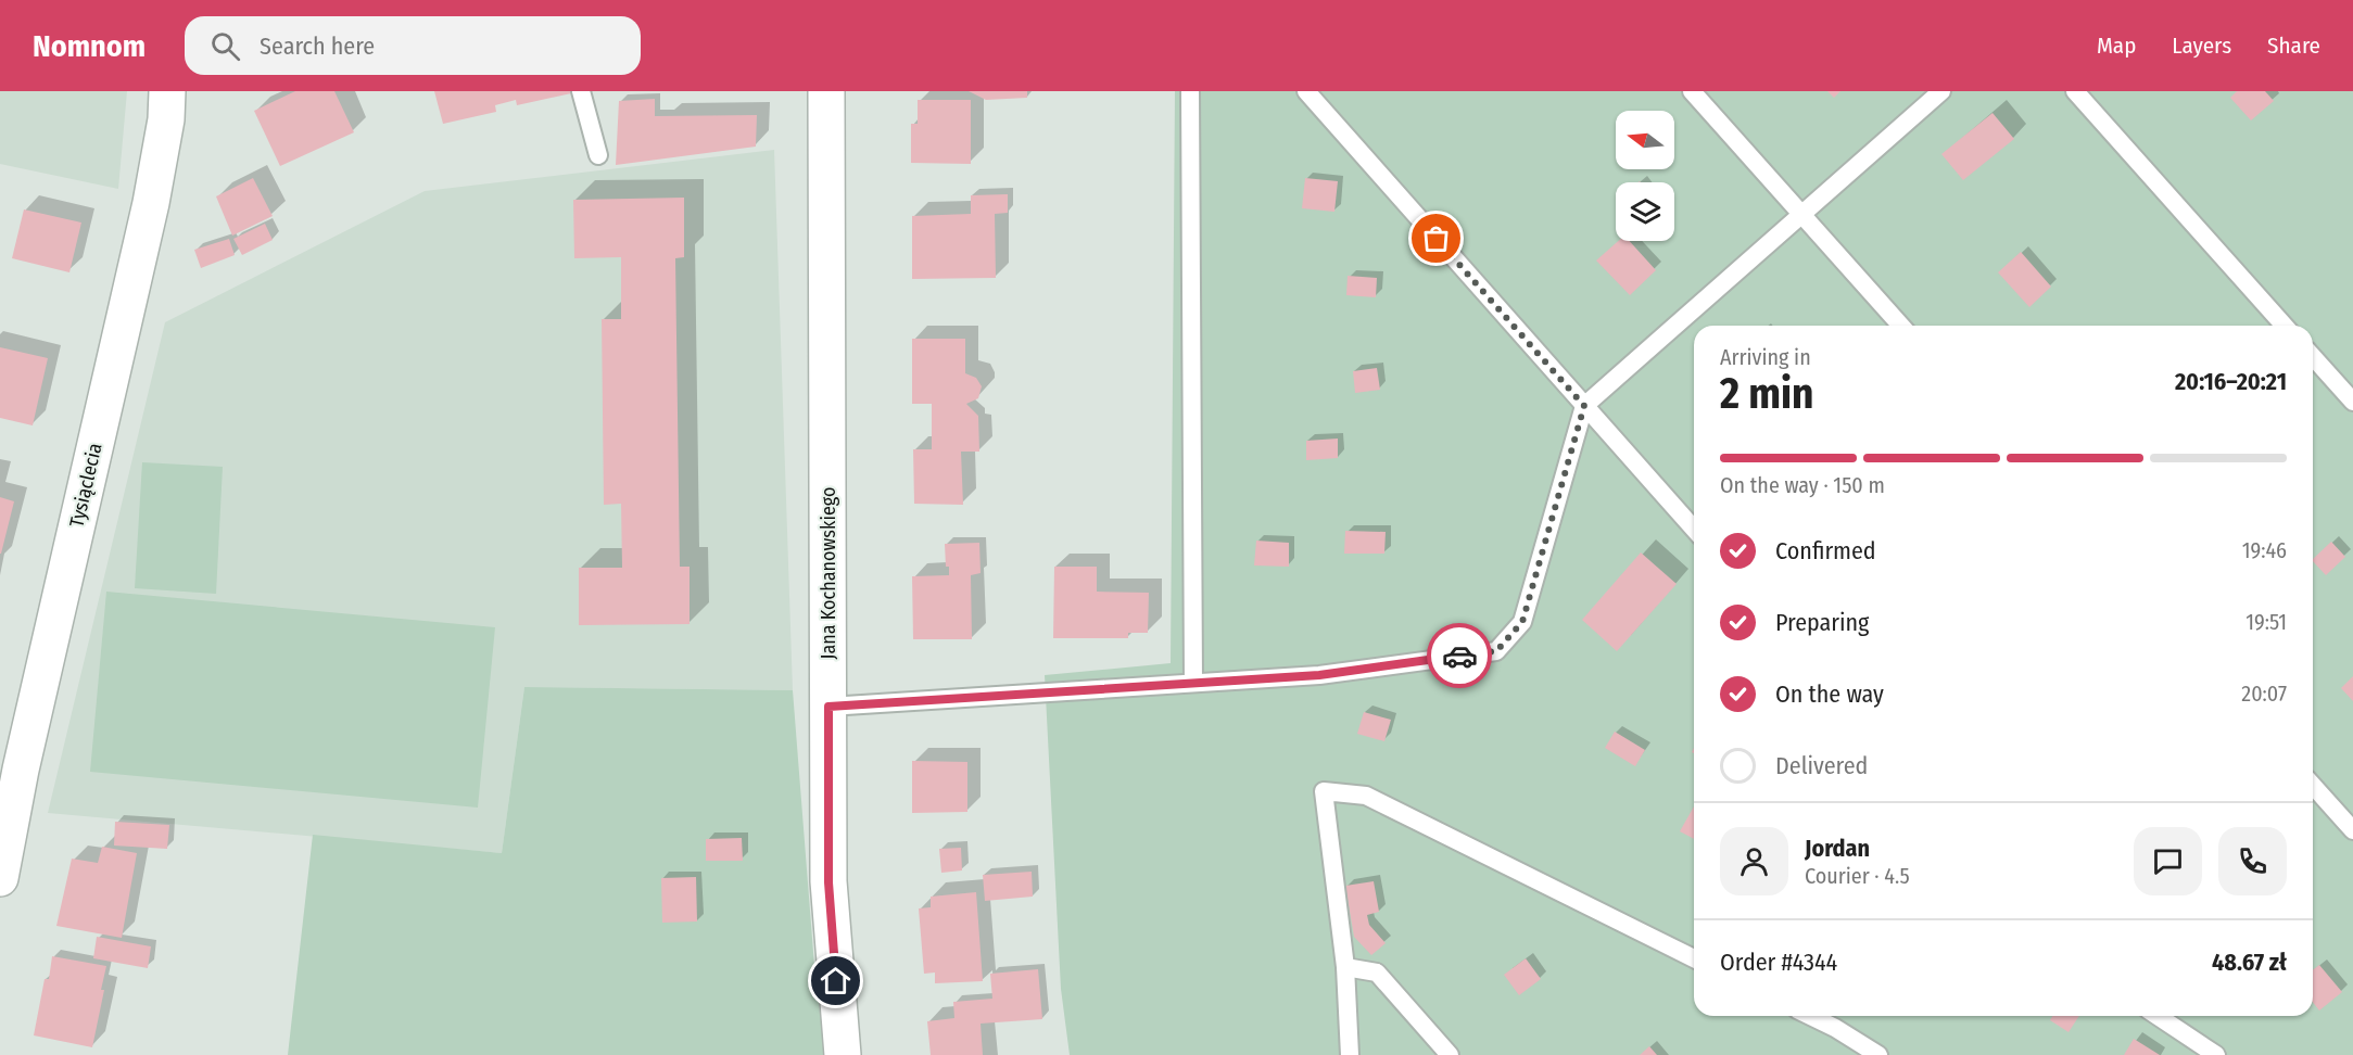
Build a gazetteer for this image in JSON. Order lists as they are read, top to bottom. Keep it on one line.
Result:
{"streets":{"street":["Tysiąclecia","Jana Kochanowskiego"]},"north":"left","page":{"header":"Nomnom","search":"Search here","nav":["Map","Layers","Share"],"heading":["2 min","Arriving in","20:16–20:21"],"panel":["Jordan","Courier · 4.5","Order #4344","48.67 zł"],"bar":"On the way · 150 m","list":[["Confirmed","19:46"],["Preparing","19:51"],["On the way","20:07"],"Delivered"]}}
